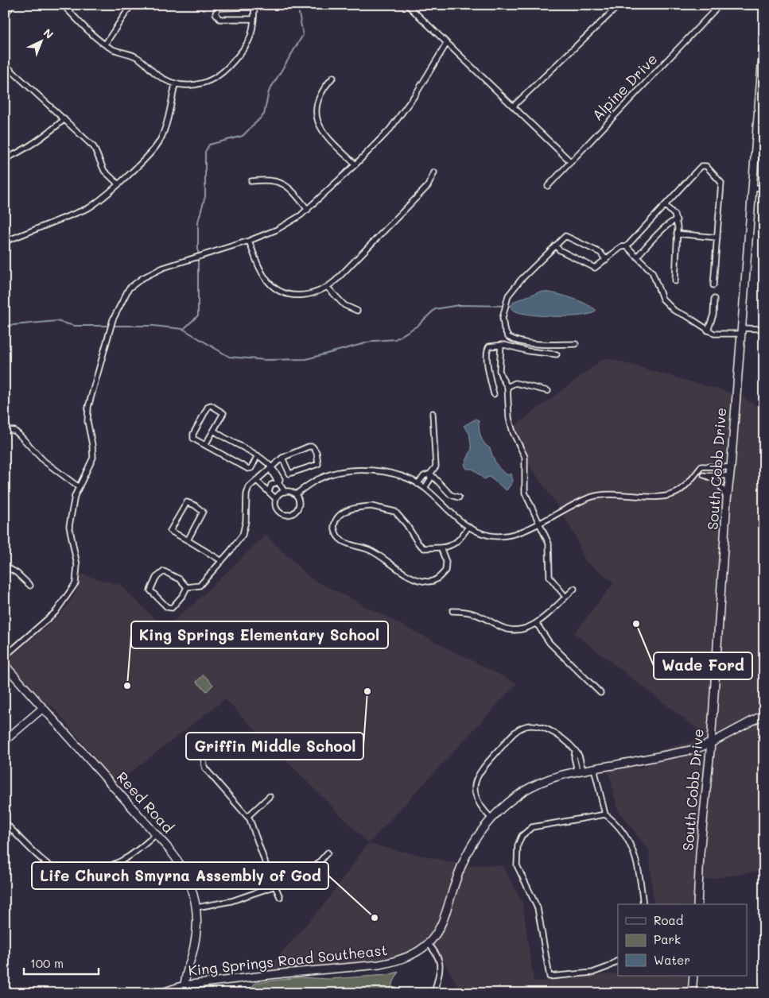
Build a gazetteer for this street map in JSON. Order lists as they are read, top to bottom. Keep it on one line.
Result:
{"streets":{"street":["Alpine Drive","South Cobb Drive","Reed Road","King Springs Road Southeast"]},"crossings":[["South Cobb Drive","King Springs Road Southeast"],["Reed Road","King Springs Road Southeast"]],"places":["Wade Ford","King Springs Elementary School","Griffin Middle School","Life Church Smyrna Assembly of God"],"legend":["Road","Park","Water"],"scale_bar":"100 m","north":"top right"}
